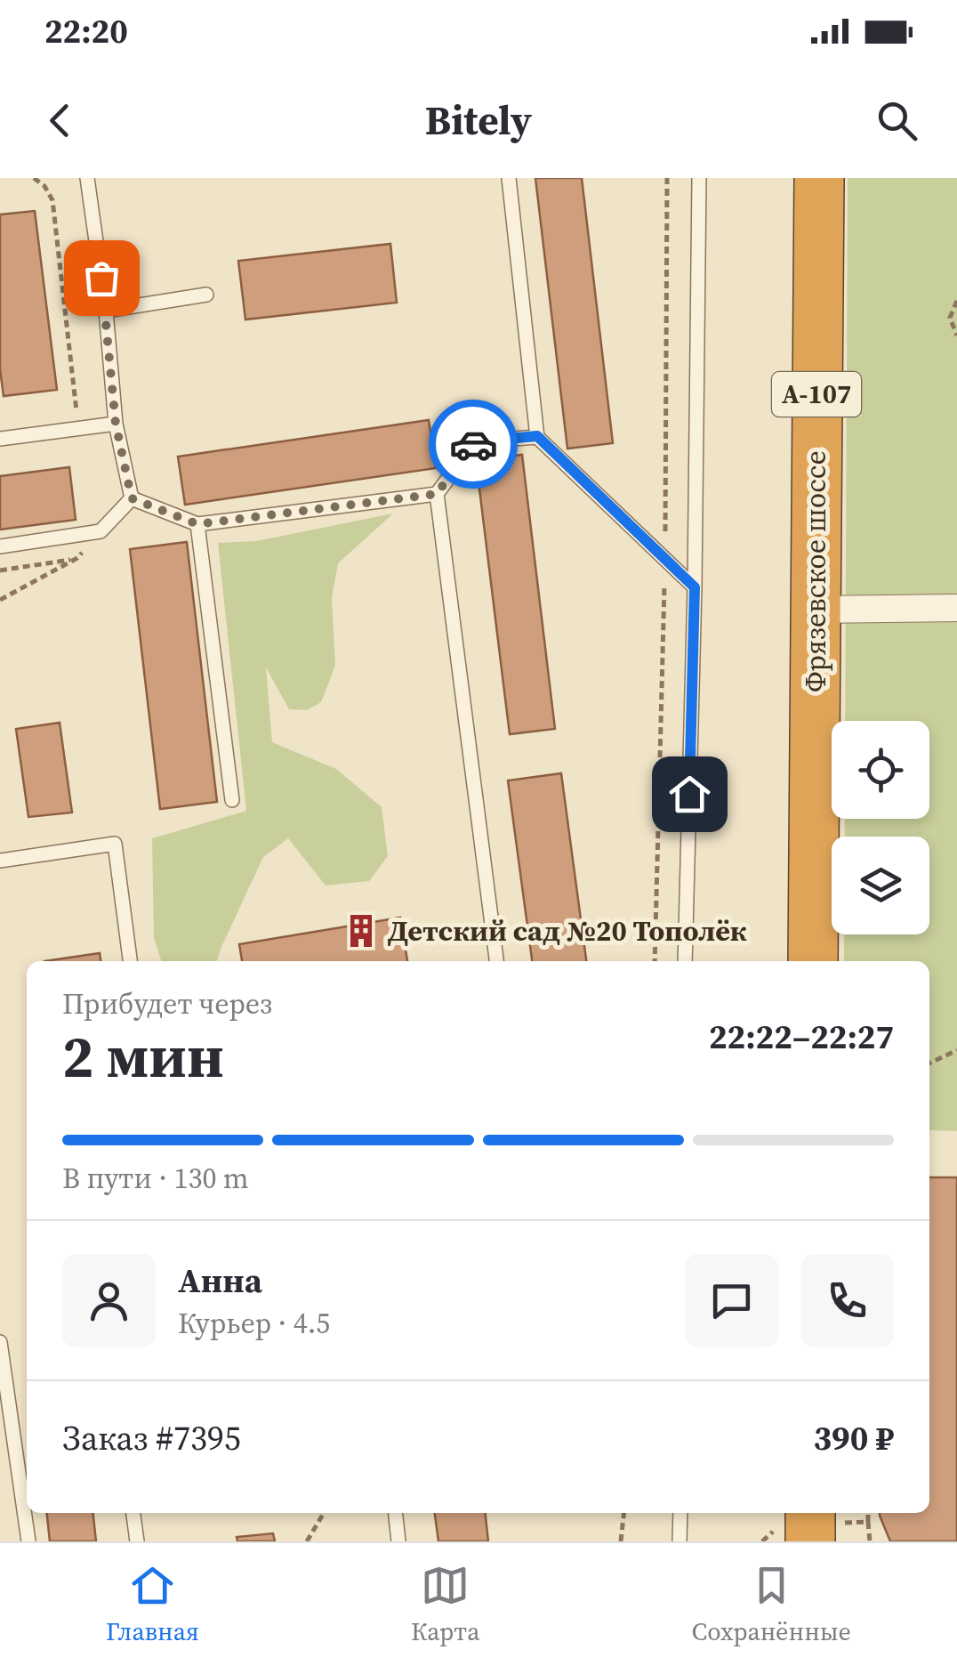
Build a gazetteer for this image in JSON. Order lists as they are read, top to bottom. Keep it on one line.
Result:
{"streets":{"highway":["А-107","Фрязевское шоссе"]},"places":{"building":["Детский сад №20 Тополёк"]},"page":{"status":"22:20","header":"Bitely","heading":["2 мин","Прибудет через","22:22–22:27"],"panel":["Анна","Курьер · 4.5","Заказ #7395","390 ₽"],"bar":"В пути · 130 m","tabs":["Главная","Карта","Сохранённые"]}}
